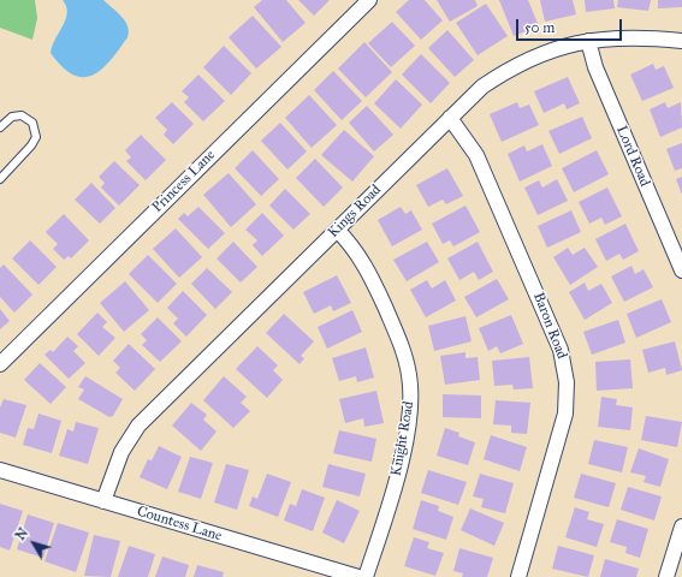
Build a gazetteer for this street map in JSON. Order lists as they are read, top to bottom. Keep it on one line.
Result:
{"streets":{"street":["Lord Road","Princess Lane","Kings Road","Baron Road","Knight Road","Countess Lane"]},"crossings":[["Lord Road","Kings Road"],["Kings Road","Baron Road"],["Kings Road","Knight Road"],["Kings Road","Countess Lane"]],"scale_bar":"50 m","north":"top left"}
